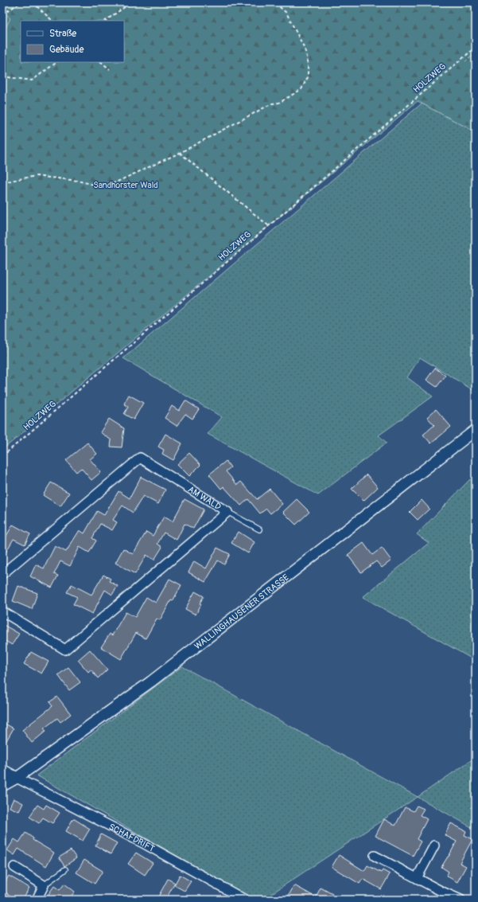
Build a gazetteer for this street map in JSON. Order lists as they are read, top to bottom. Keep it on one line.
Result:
{"streets":{"street":["AM WALD","WALLINGHAUSENER STRASSE","SCHAFDRIFT"],"path":["HOLZWEG"]},"crossings":[["WALLINGHAUSENER STRASSE","SCHAFDRIFT"]],"parks":["Sandhorster Wald"],"legend":["Straße","Gebäude"]}
